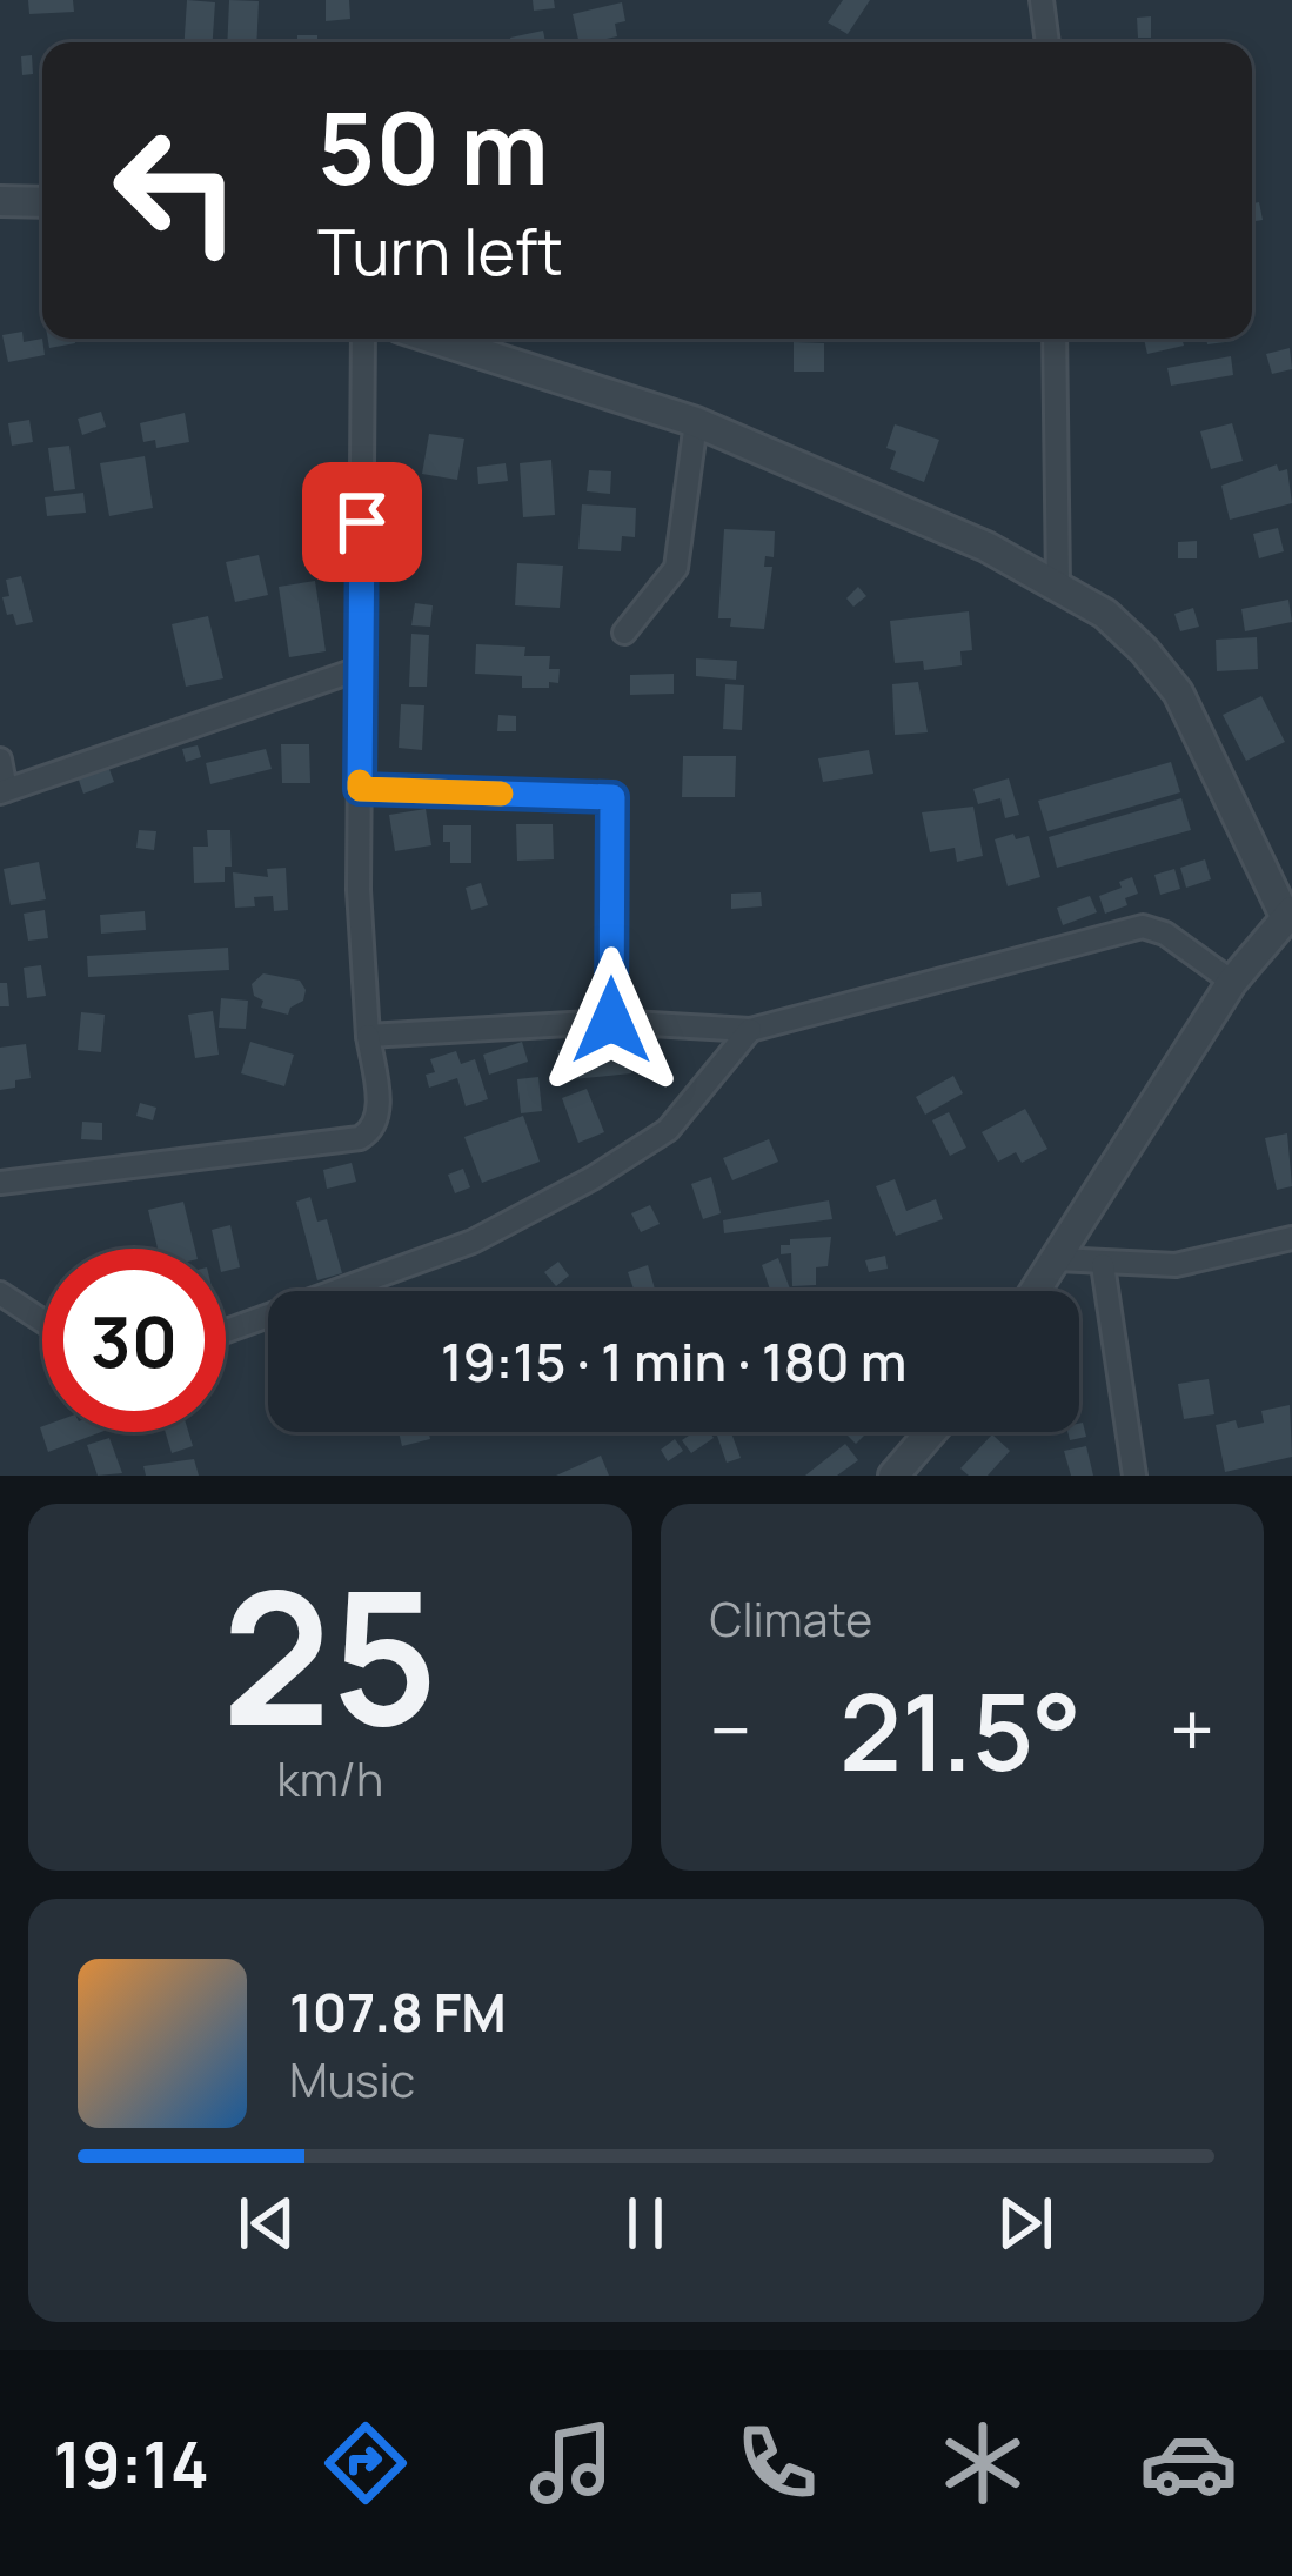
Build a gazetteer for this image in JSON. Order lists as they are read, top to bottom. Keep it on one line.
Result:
{"page":{"turn":["50 m","Turn left"],"limit":"30","trip":"19:15 · 1 min · 180 m","tile":[["25","km/h"],"Climate"],"heat":["−","21.5°","+"],"song":["107.8 FM","Music"],"tabs":"19:14"}}
